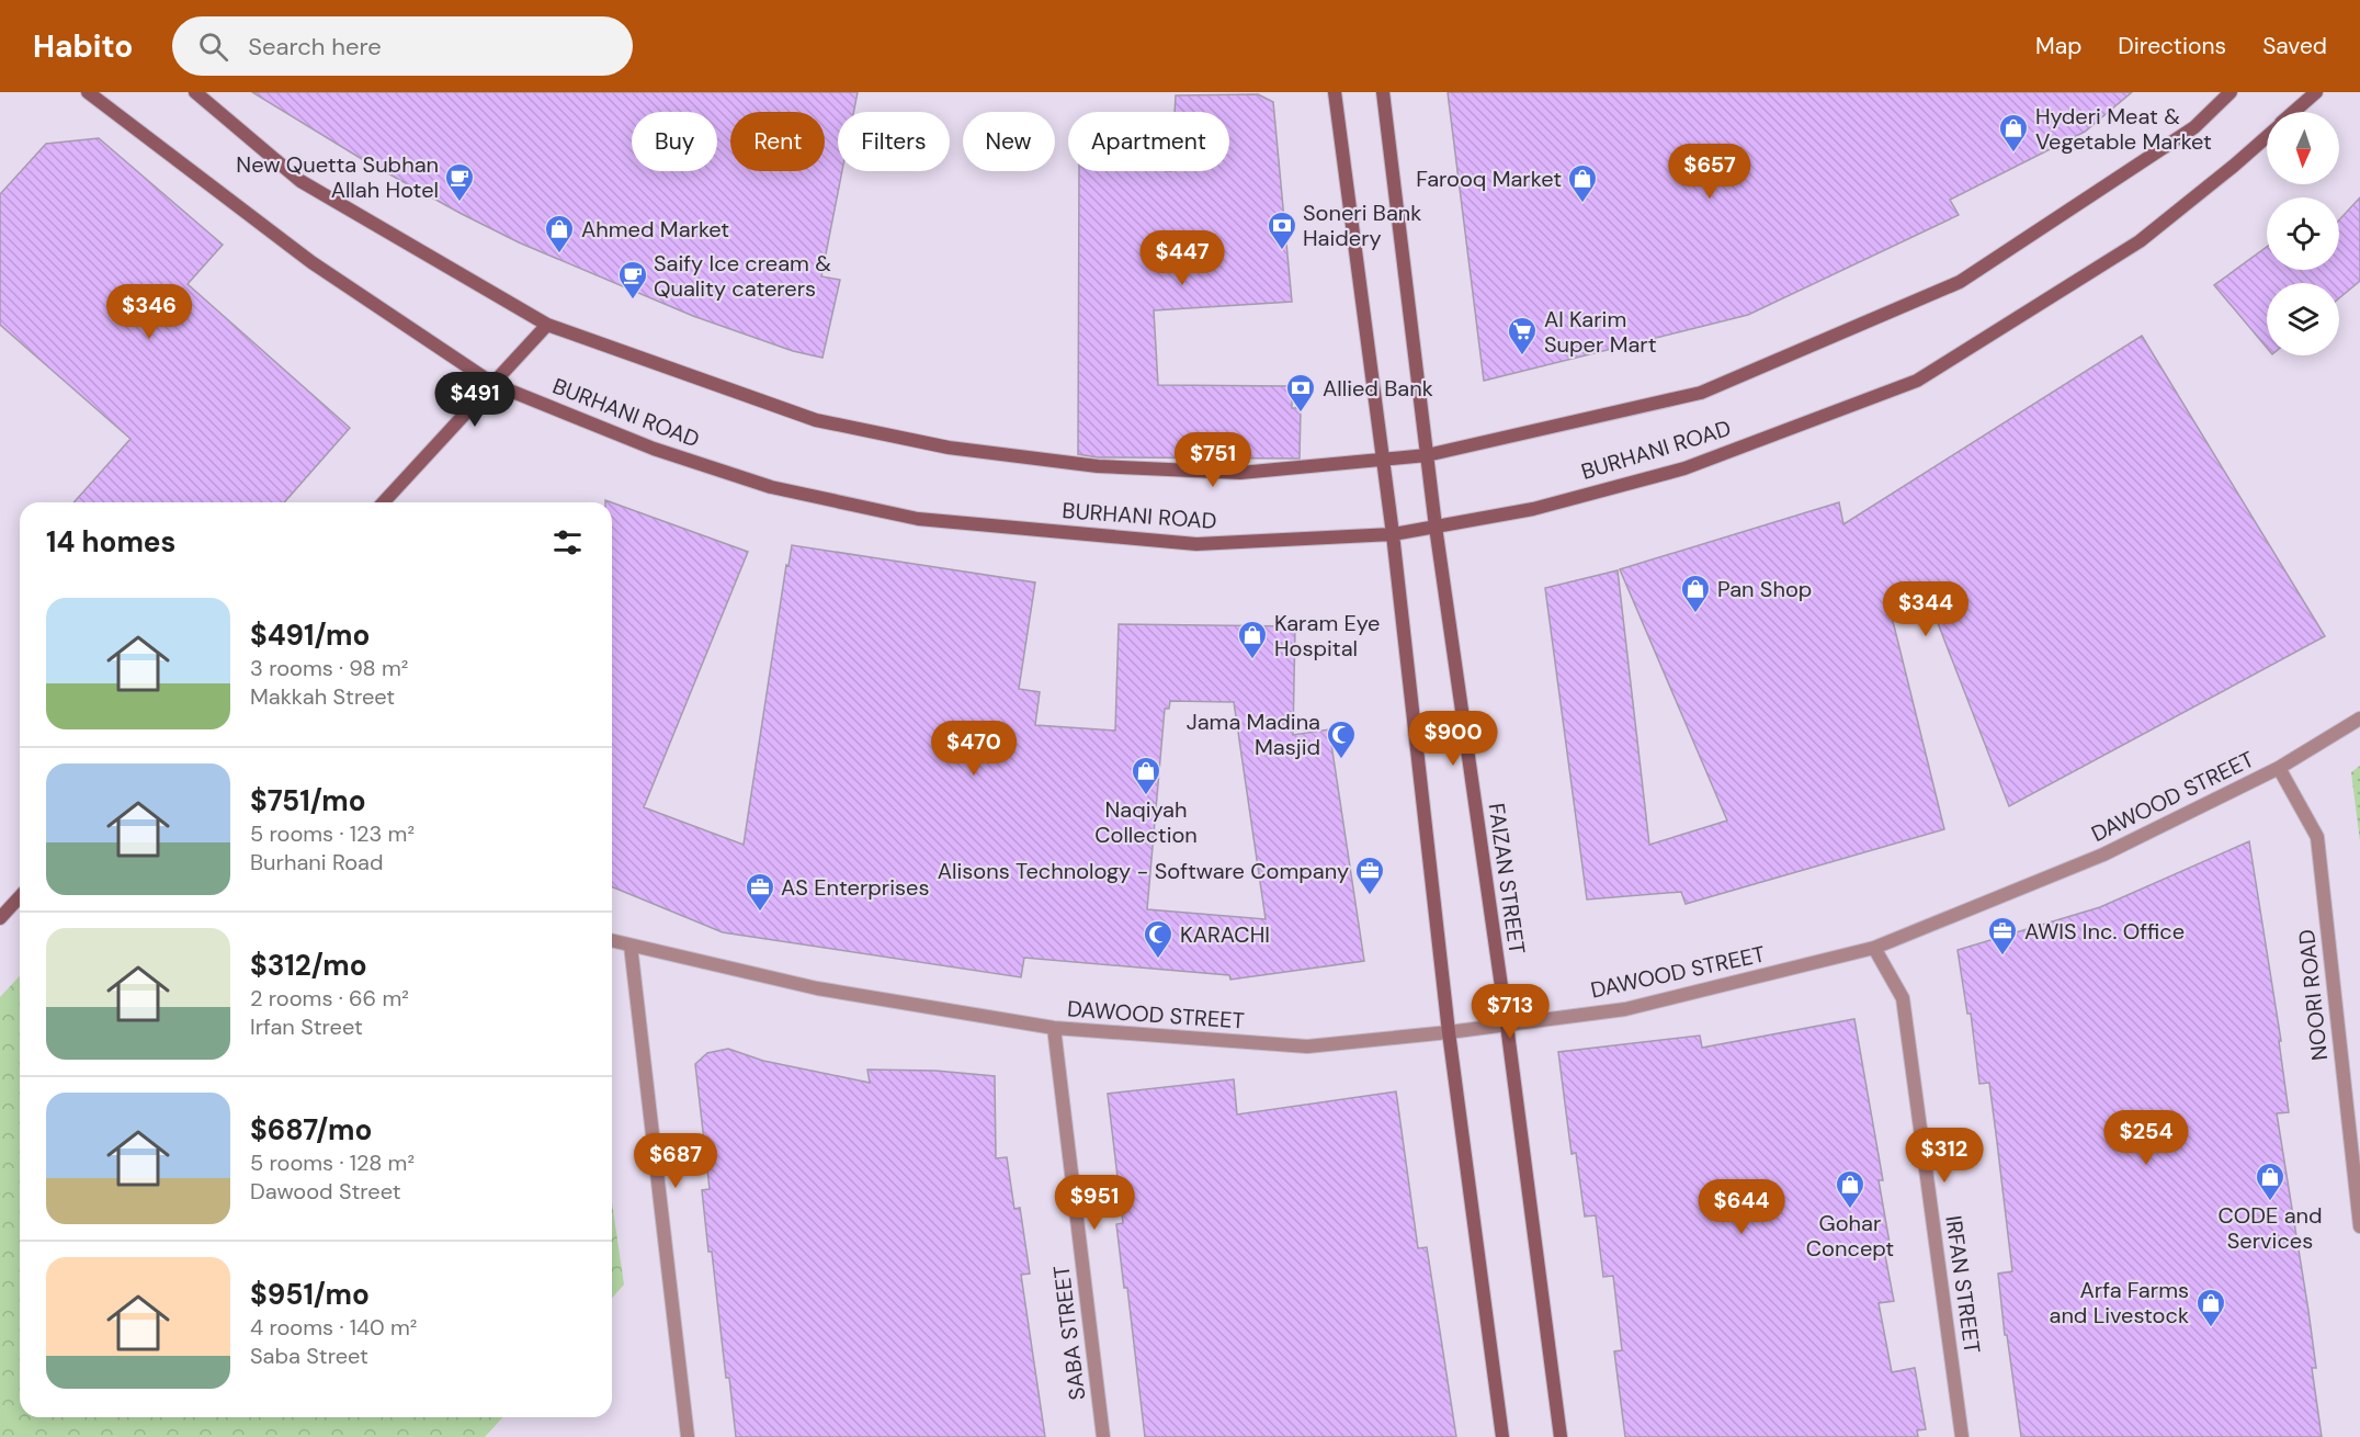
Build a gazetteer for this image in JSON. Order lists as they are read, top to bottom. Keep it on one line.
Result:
{"streets":{"street":["BURHANI ROAD","DAWOOD STREET","FAIZAN STREET","NOORI ROAD","IRFAN STREET","SABA STREET"]},"crossings":[["BURHANI ROAD","FAIZAN STREET"],["DAWOOD STREET","FAIZAN STREET"],["DAWOOD STREET","NOORI ROAD"],["DAWOOD STREET","IRFAN STREET"],["DAWOOD STREET","SABA STREET"]],"places":{"shop":["Hyderi Meat & Vegetable Market","Farooq Market","Ahmed Market","Pan Shop","Karam Eye Hospital","Naqiyah Collection","CODE and Services","Gohar Concept","Arfa Farms and Livestock"],"cafe":["New Quetta Subhan Allah Hotel","Saify Ice cream & Quality caterers"],"bank":["Soneri Bank Haidery","Allied Bank"],"supermarket":["Al Karim Super Mart"],"mosque":["Jama Madina Masjid","KARACHI"],"office":["Alisons Technology - Software Company","AS Enterprises","AWIS Inc. Office"]},"north":"bottom","page":{"header":"Habito","search":"Search here","nav":["Map","Directions","Saved"],"chip":["Buy","Rent","Filters","New","Apartment"],"price":["$657","$447","$346","$491","$751","$344","$900","$470","$713","$254","$312","$687","$951","$644"],"heading":"14 homes","list":[{"name":"$491/mo","note":"3 rooms · 98 m² · Makkah Street"},{"name":"$751/mo","note":"5 rooms · 123 m² · Burhani Road"},{"name":"$312/mo","note":"2 rooms · 66 m² · Irfan Street"},{"name":"$687/mo","note":"5 rooms · 128 m² · Dawood Street"},{"name":"$951/mo","note":"4 rooms · 140 m² · Saba Street"}]}}
